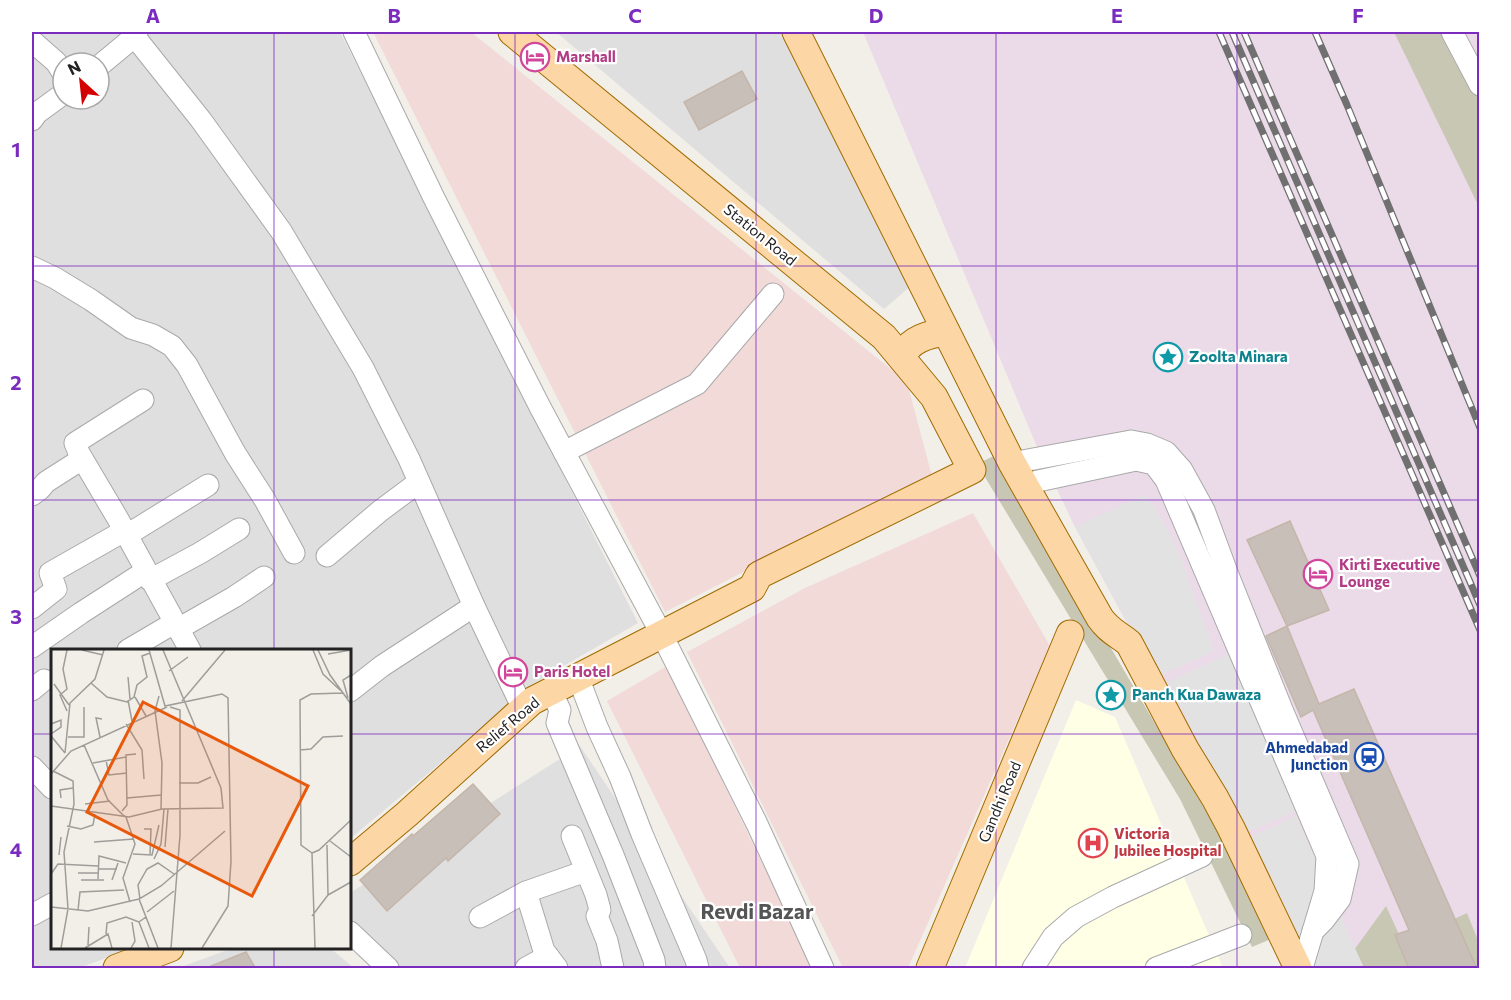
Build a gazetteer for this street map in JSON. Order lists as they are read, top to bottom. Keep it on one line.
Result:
{"streets":{"main road":["Station Road","Relief Road","Gandhi Road"]},"crossings":[["Station Road","Relief Road"]],"districts":["Revdi Bazar"],"places":{"hotel":["Marshall","Kirti Executive Lounge","Paris Hotel"],"place":["Zoolta Minara","Panch Kua Dawaza"],"station":["Ahmedabad Junction"],"hospital":["Victoria Jubilee Hospital"]},"north":"top left","grid":{"columns":["A","B","C","D","E","F"],"rows":["1","2","3","4"]}}
